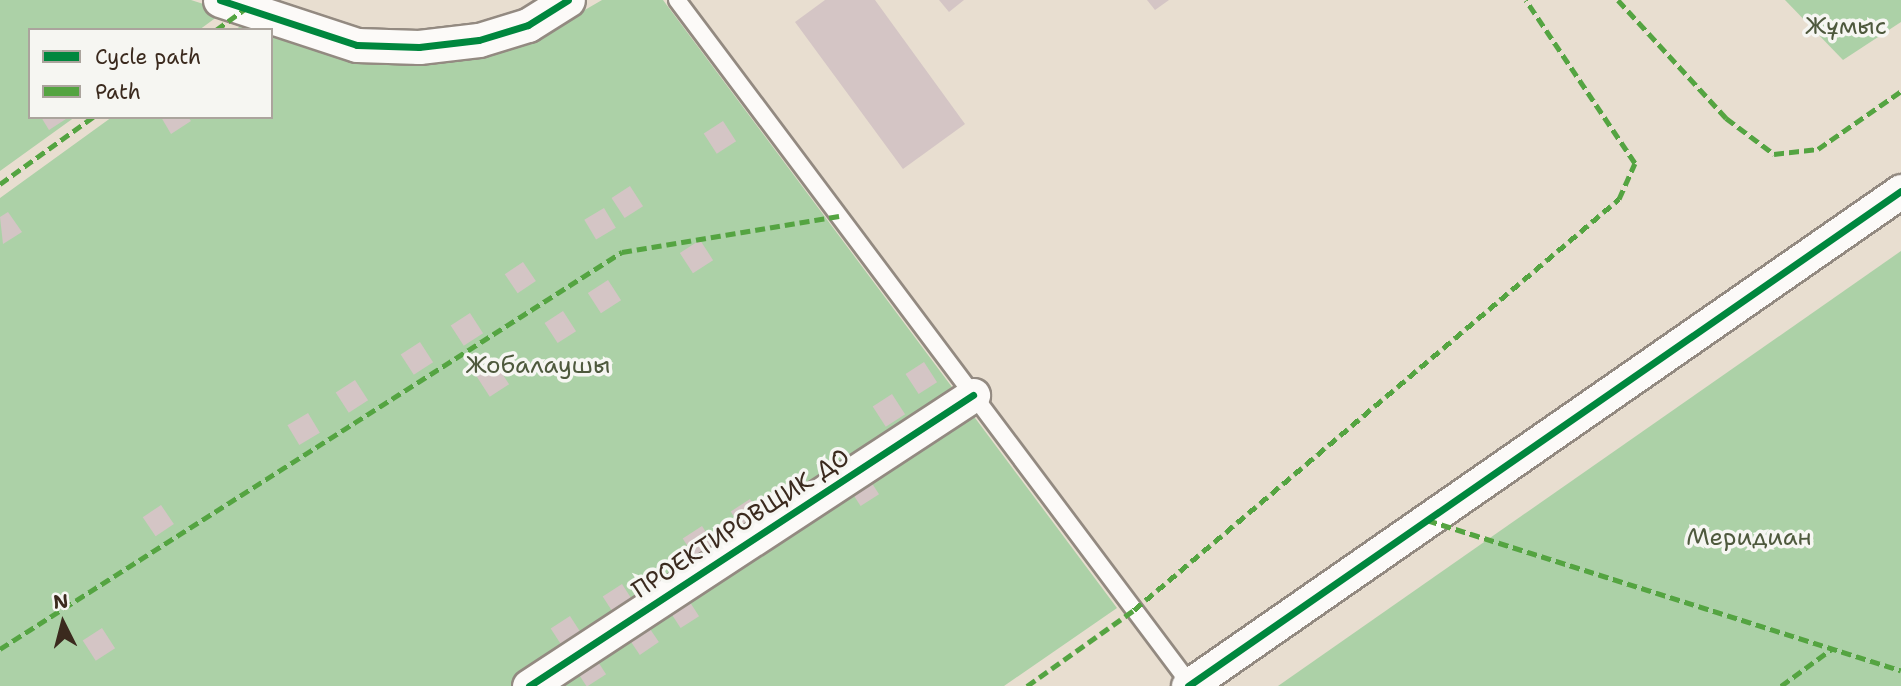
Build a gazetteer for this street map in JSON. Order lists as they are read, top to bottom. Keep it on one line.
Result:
{"streets":{"street":["ПРОЕКТИРОВЩИК ДО"]},"parks":["Жұмыс","Жобалаушы","Меридиан"],"legend":["Cycle path","Path"],"north":"top"}
